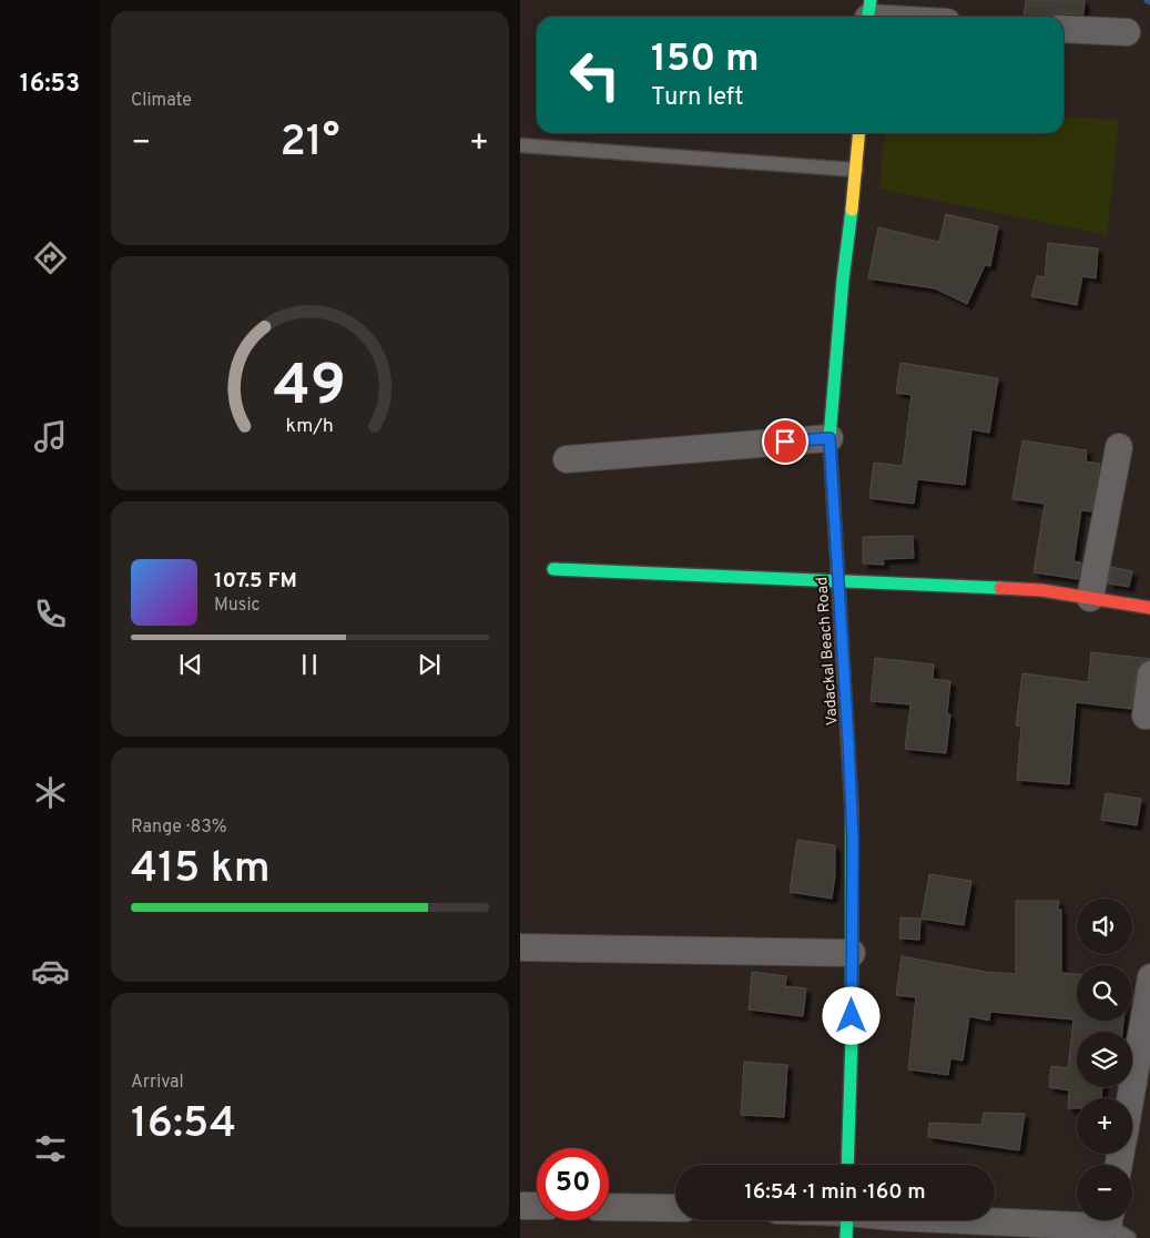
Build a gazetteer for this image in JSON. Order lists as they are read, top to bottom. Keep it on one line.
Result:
{"streets":{"main road":["Vadackal Beach Road"]},"page":{"tabs":"16:53","tile":["Climate",["Range · 83%","415 km"],["Arrival","16:54"]],"turn":["150 m","Turn left"],"heat":["−","21°","+"],"song":["107.5 FM","Music"],"map_buttons":["+","−"],"limit":"50","trip":"16:54 · 1 min · 160 m","gauge":["49","km/h"]}}
